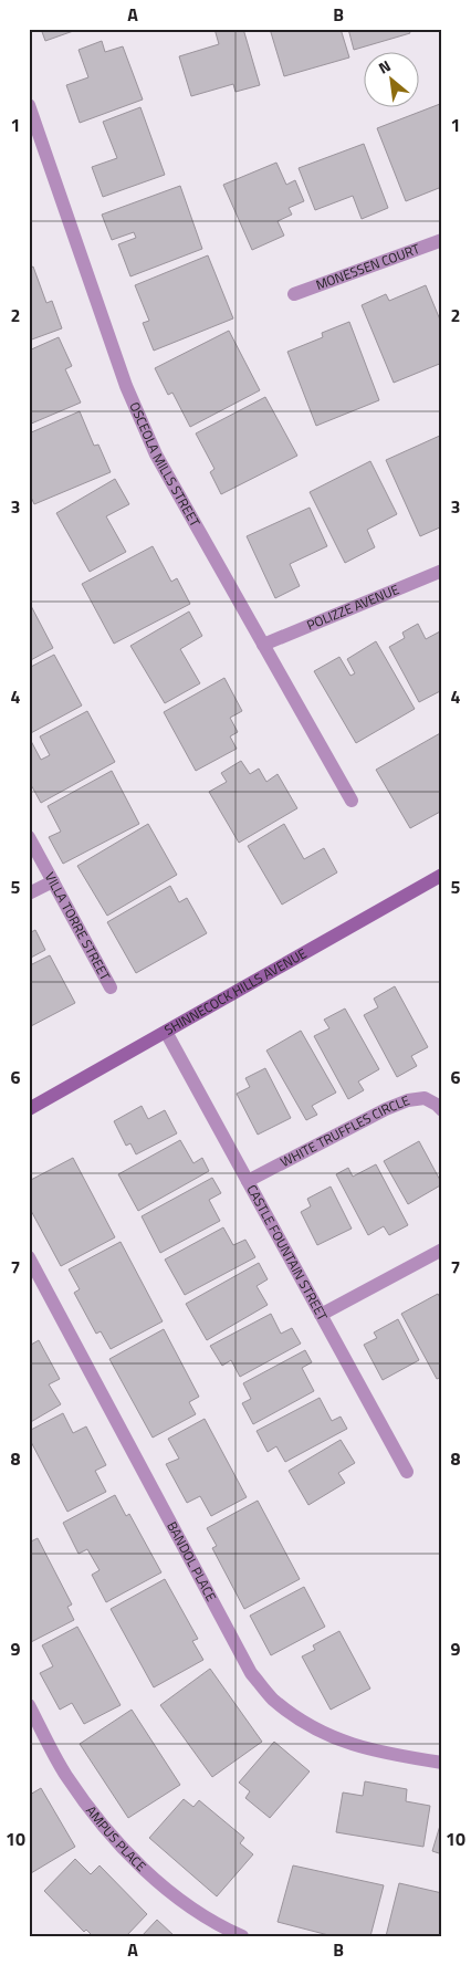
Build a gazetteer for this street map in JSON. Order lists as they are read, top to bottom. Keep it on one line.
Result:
{"streets":{"street":["MONESSEN COURT","OSCEOLA MILLS STREET","POLIZZE AVENUE","VILLA TORRE STREET","SHINNECOCK HILLS AVENUE","WHITE TRUFFLES CIRCLE","CASTLE FOUNTAIN STREET","BANDOL PLACE","AMPUS PLACE"]},"crossings":[["OSCEOLA MILLS STREET","POLIZZE AVENUE"],["SHINNECOCK HILLS AVENUE","CASTLE FOUNTAIN STREET"],["WHITE TRUFFLES CIRCLE","CASTLE FOUNTAIN STREET"]],"north":"top left","grid":{"columns":["A","B"],"rows":["1","2","3","4","5","6","7","8","9","10"]}}
